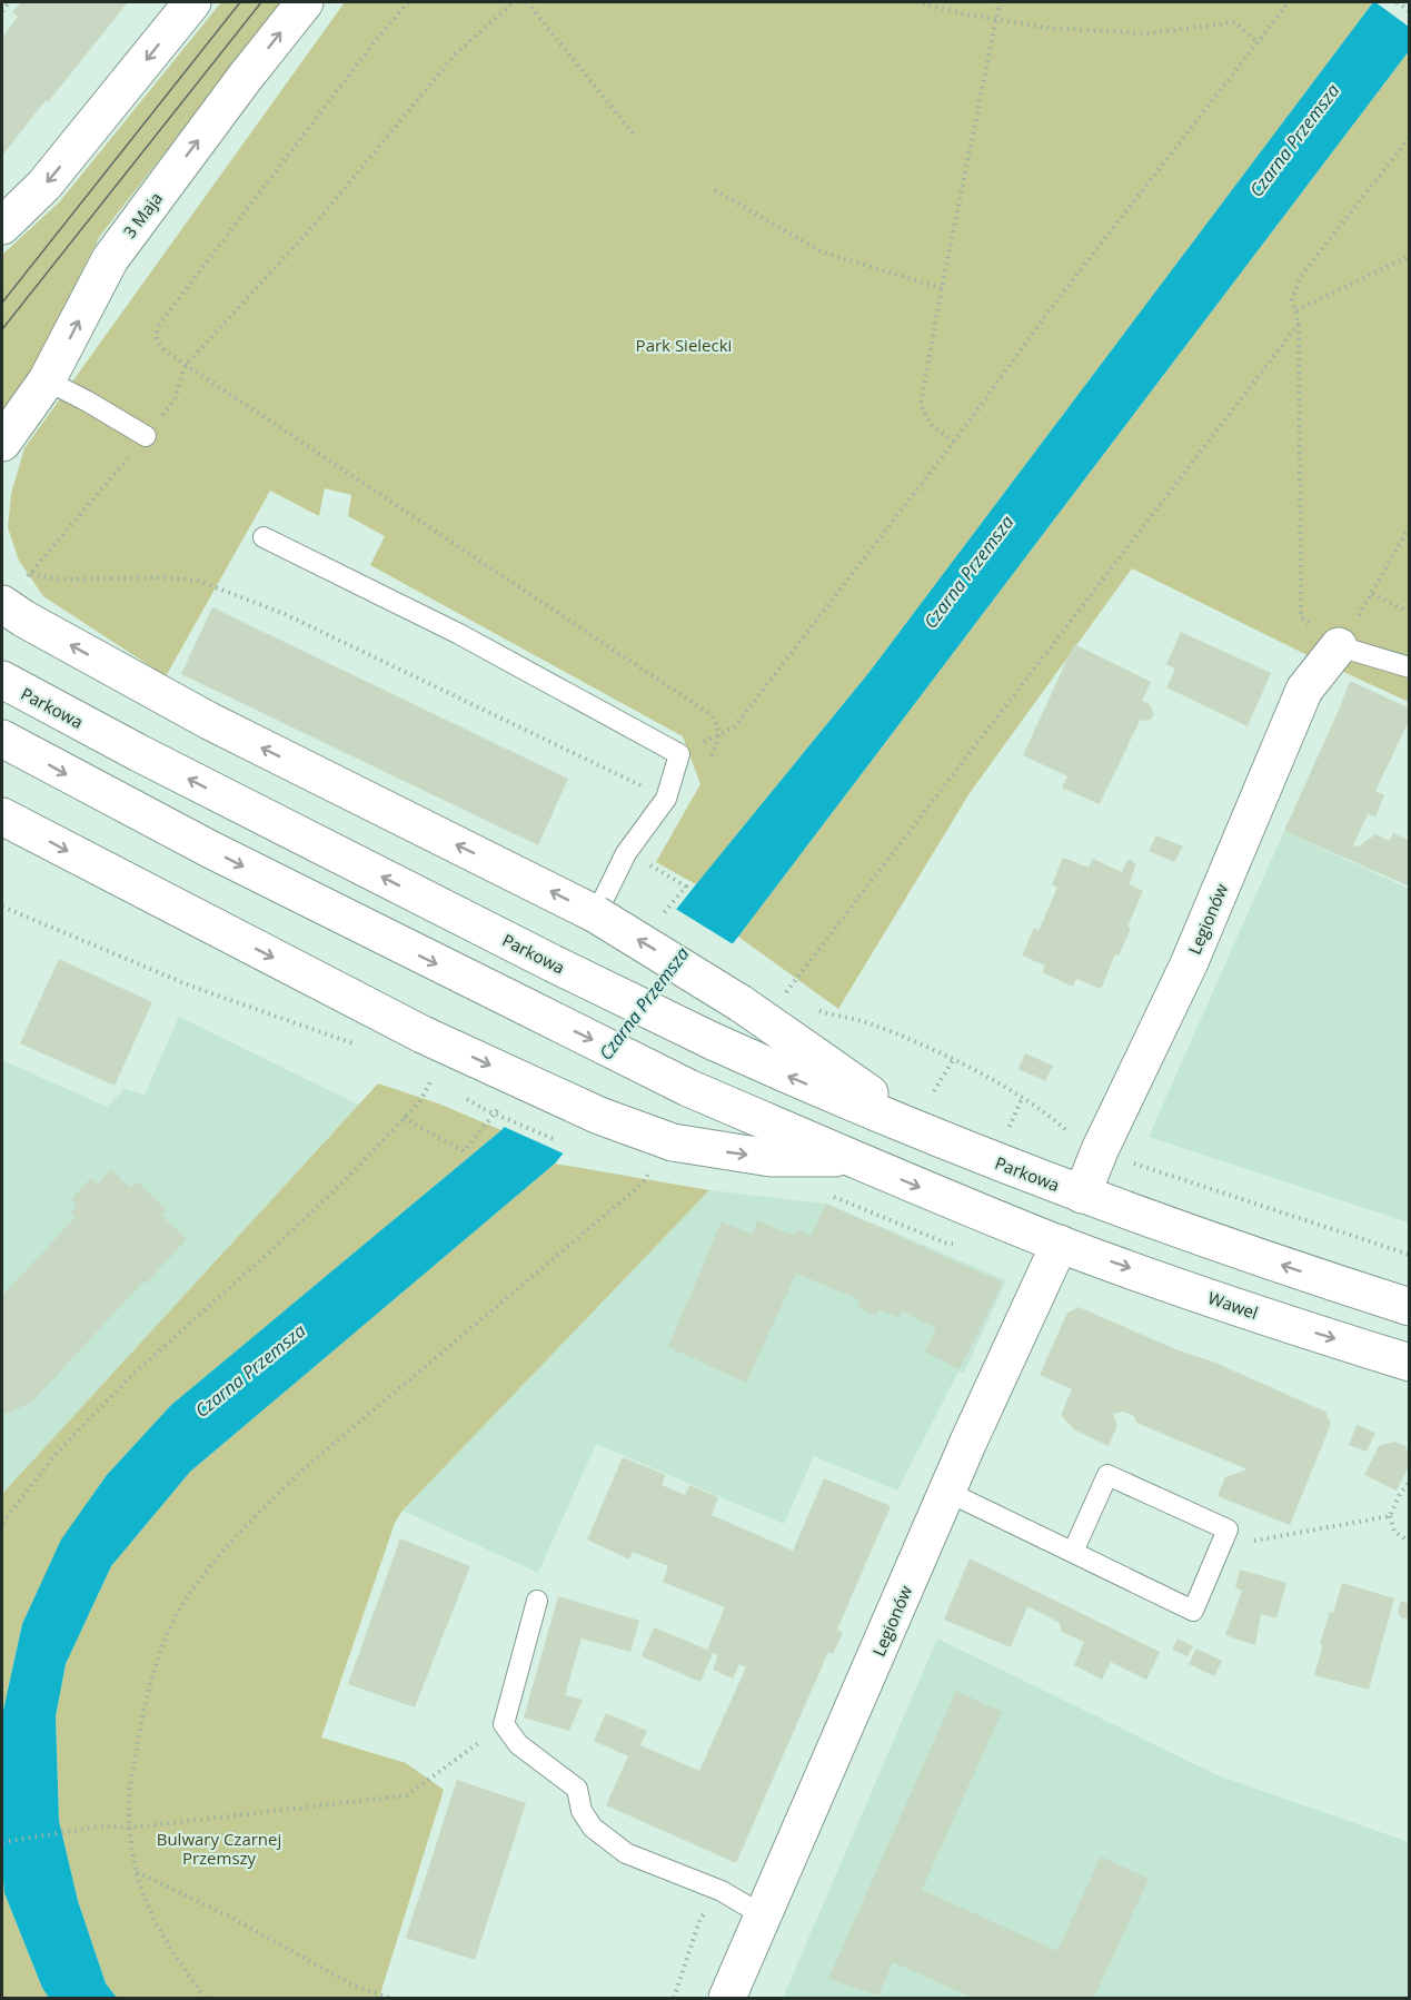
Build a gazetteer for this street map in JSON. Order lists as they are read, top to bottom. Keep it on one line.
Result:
{"streets":{"street":["3 Maja","Parkowa","Legionów","Wawel"]},"crossings":[["Parkowa","Legionów"],["Legionów","Wawel"]],"water":["Czarna Przemsza"],"parks":["Park Sielecki","Bulwary Czarnej Przemszy"]}
